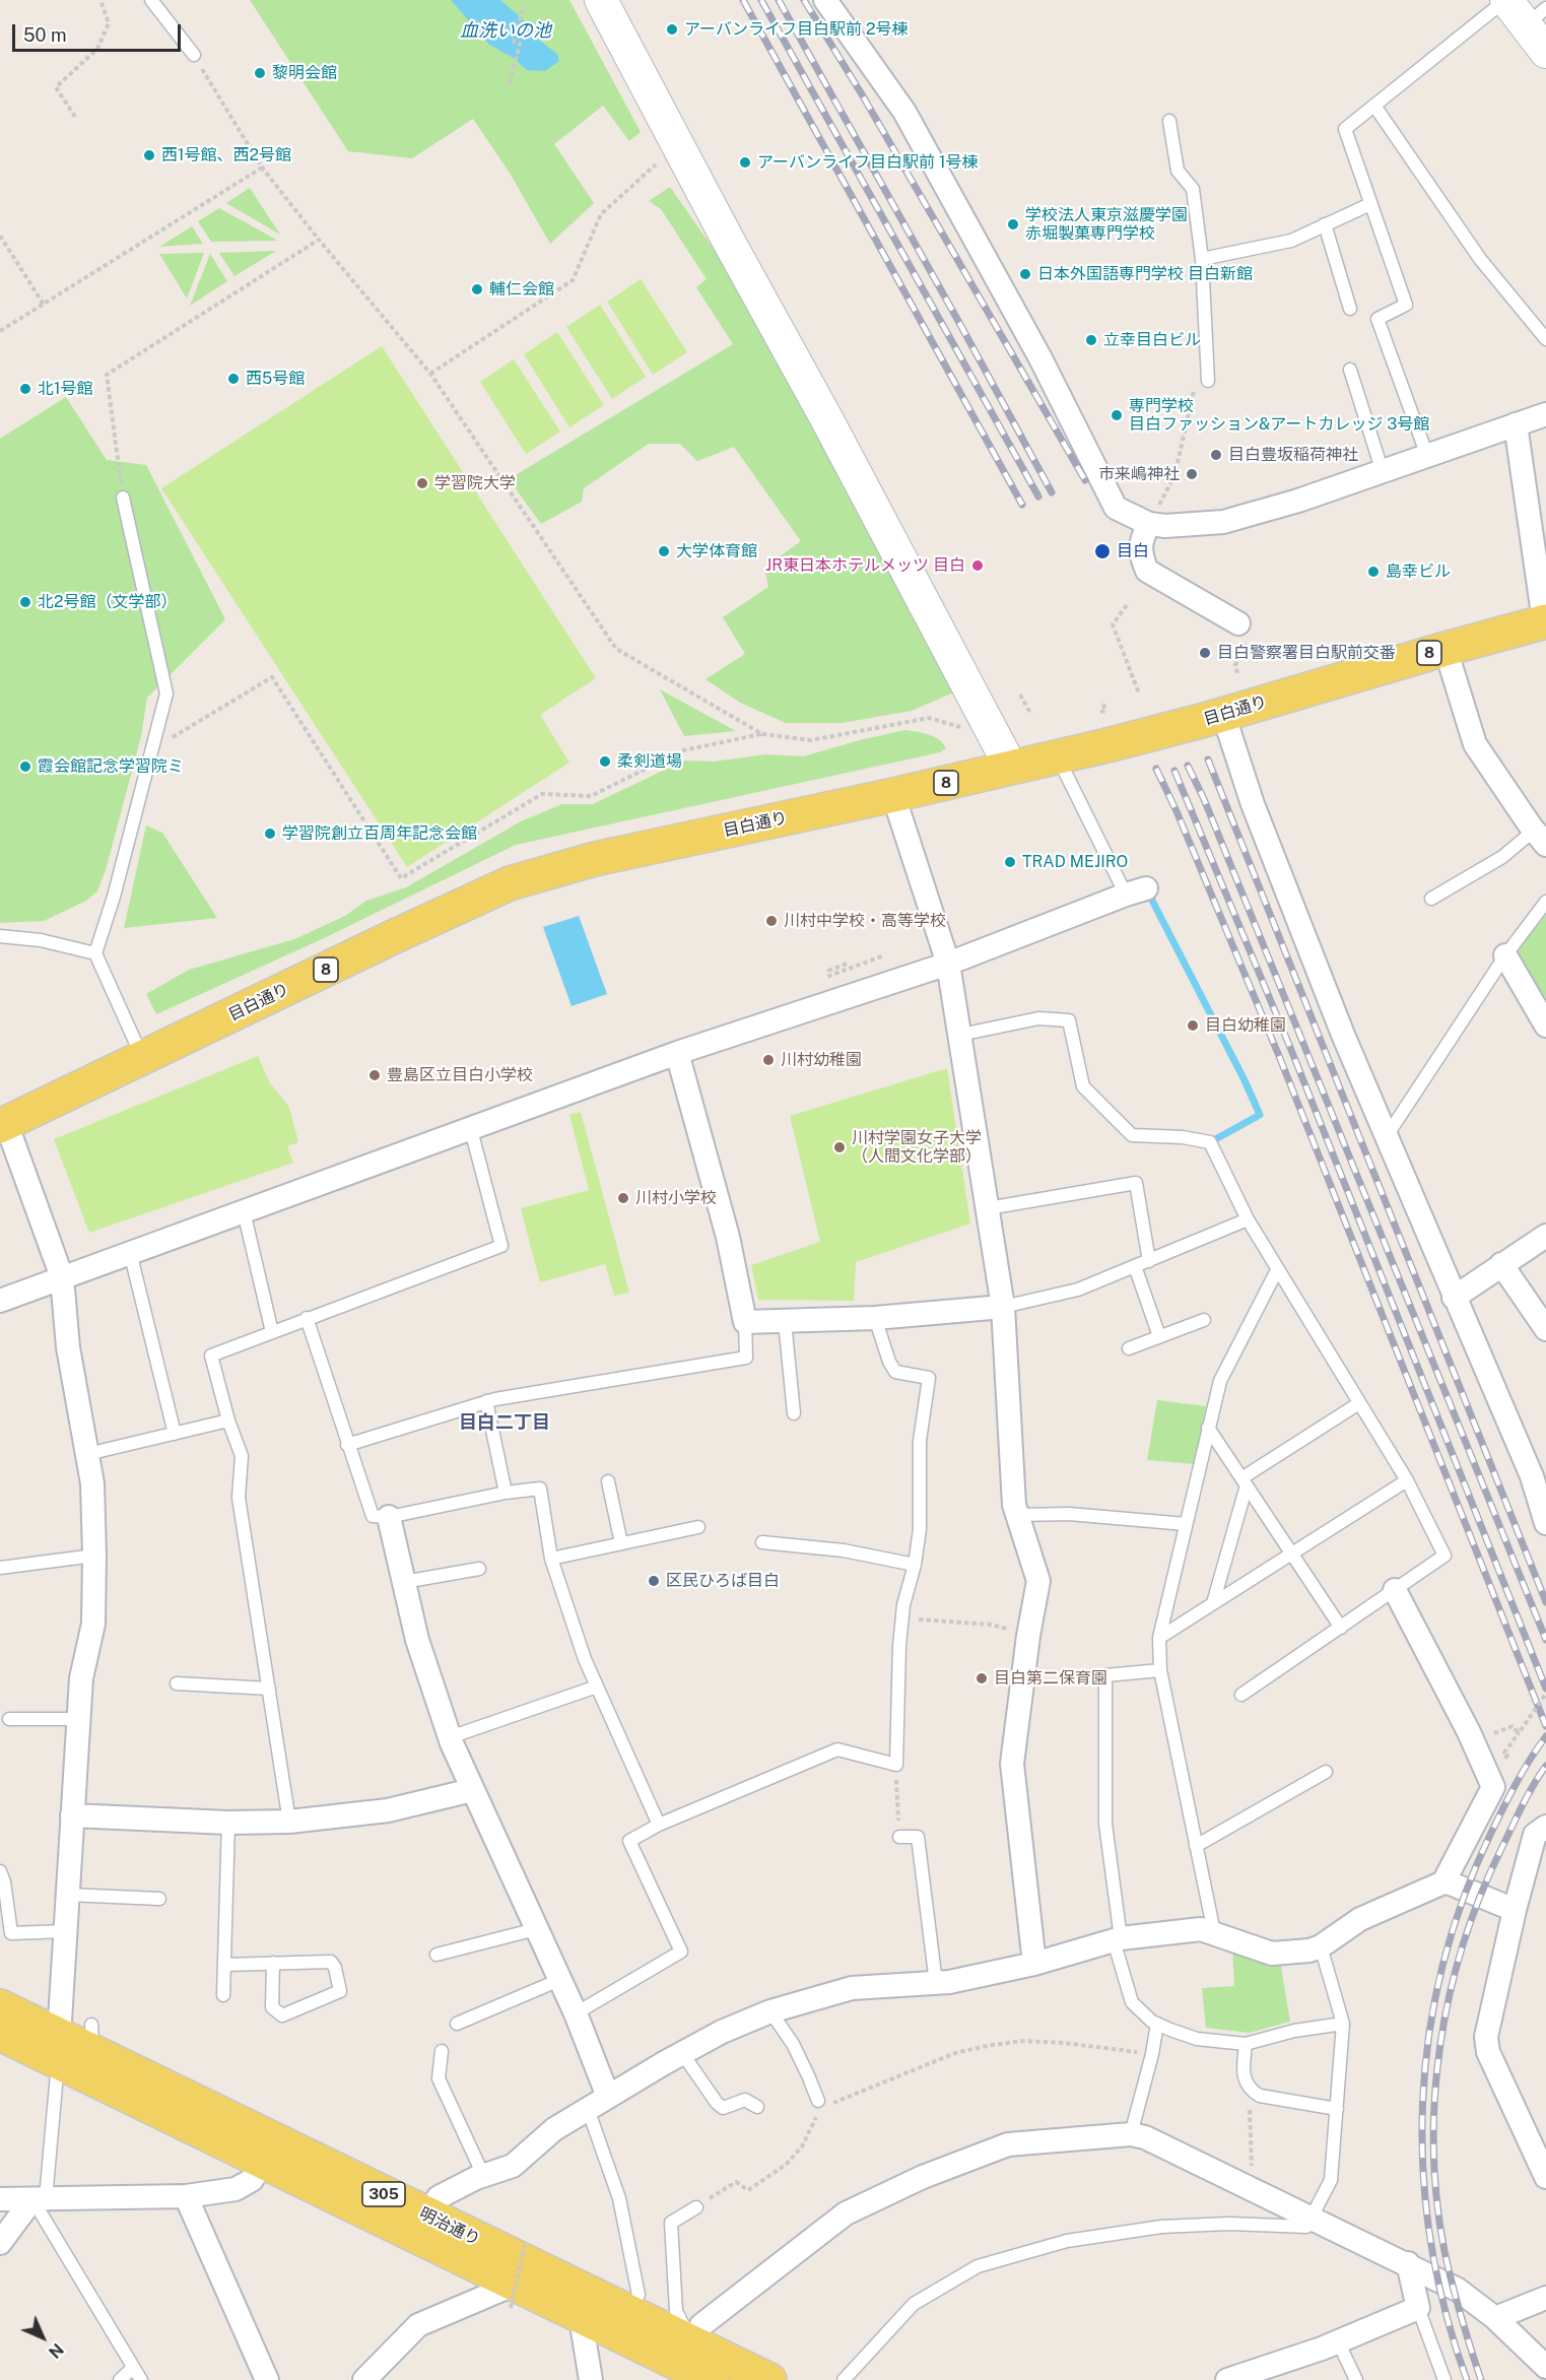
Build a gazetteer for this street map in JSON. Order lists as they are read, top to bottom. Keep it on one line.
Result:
{"streets":{"main road":["8","目白通り","305","明治通り"]},"districts":["目白二丁目"],"water":["血洗いの池"],"places":["アーバンライフ目白駅前 2号棟","黎明会館","西1号館、西2号館","アーバンライフ目白駅前 1号棟","学校法人東京滋慶学園 赤堀製菓専門学校","日本外国語専門学校 目白新館","輔仁会館","立幸目白ビル","西5号館","北1号館","専門学校 目白ファッション&アートカレッジ 3号館","目白豊坂稲荷神社","市来嶋神社","学習院大学","大学体育館","目白","JR東日本ホテルメッツ 目白","島幸ビル","北2号館（文学部）","目白警察署目白駅前交番","柔剣道場","霞会館記念学習院ミ","学習院創立百周年記念会館","TRAD MEJIRO","川村中学校・高等学校","目白幼稚園","川村幼稚園","豊島区立目白小学校","川村学園女子大学 （人間文化学部）","川村小学校","区民ひろば目白","目白第二保育園"],"scale_bar":"50 m","north":"bottom right"}
